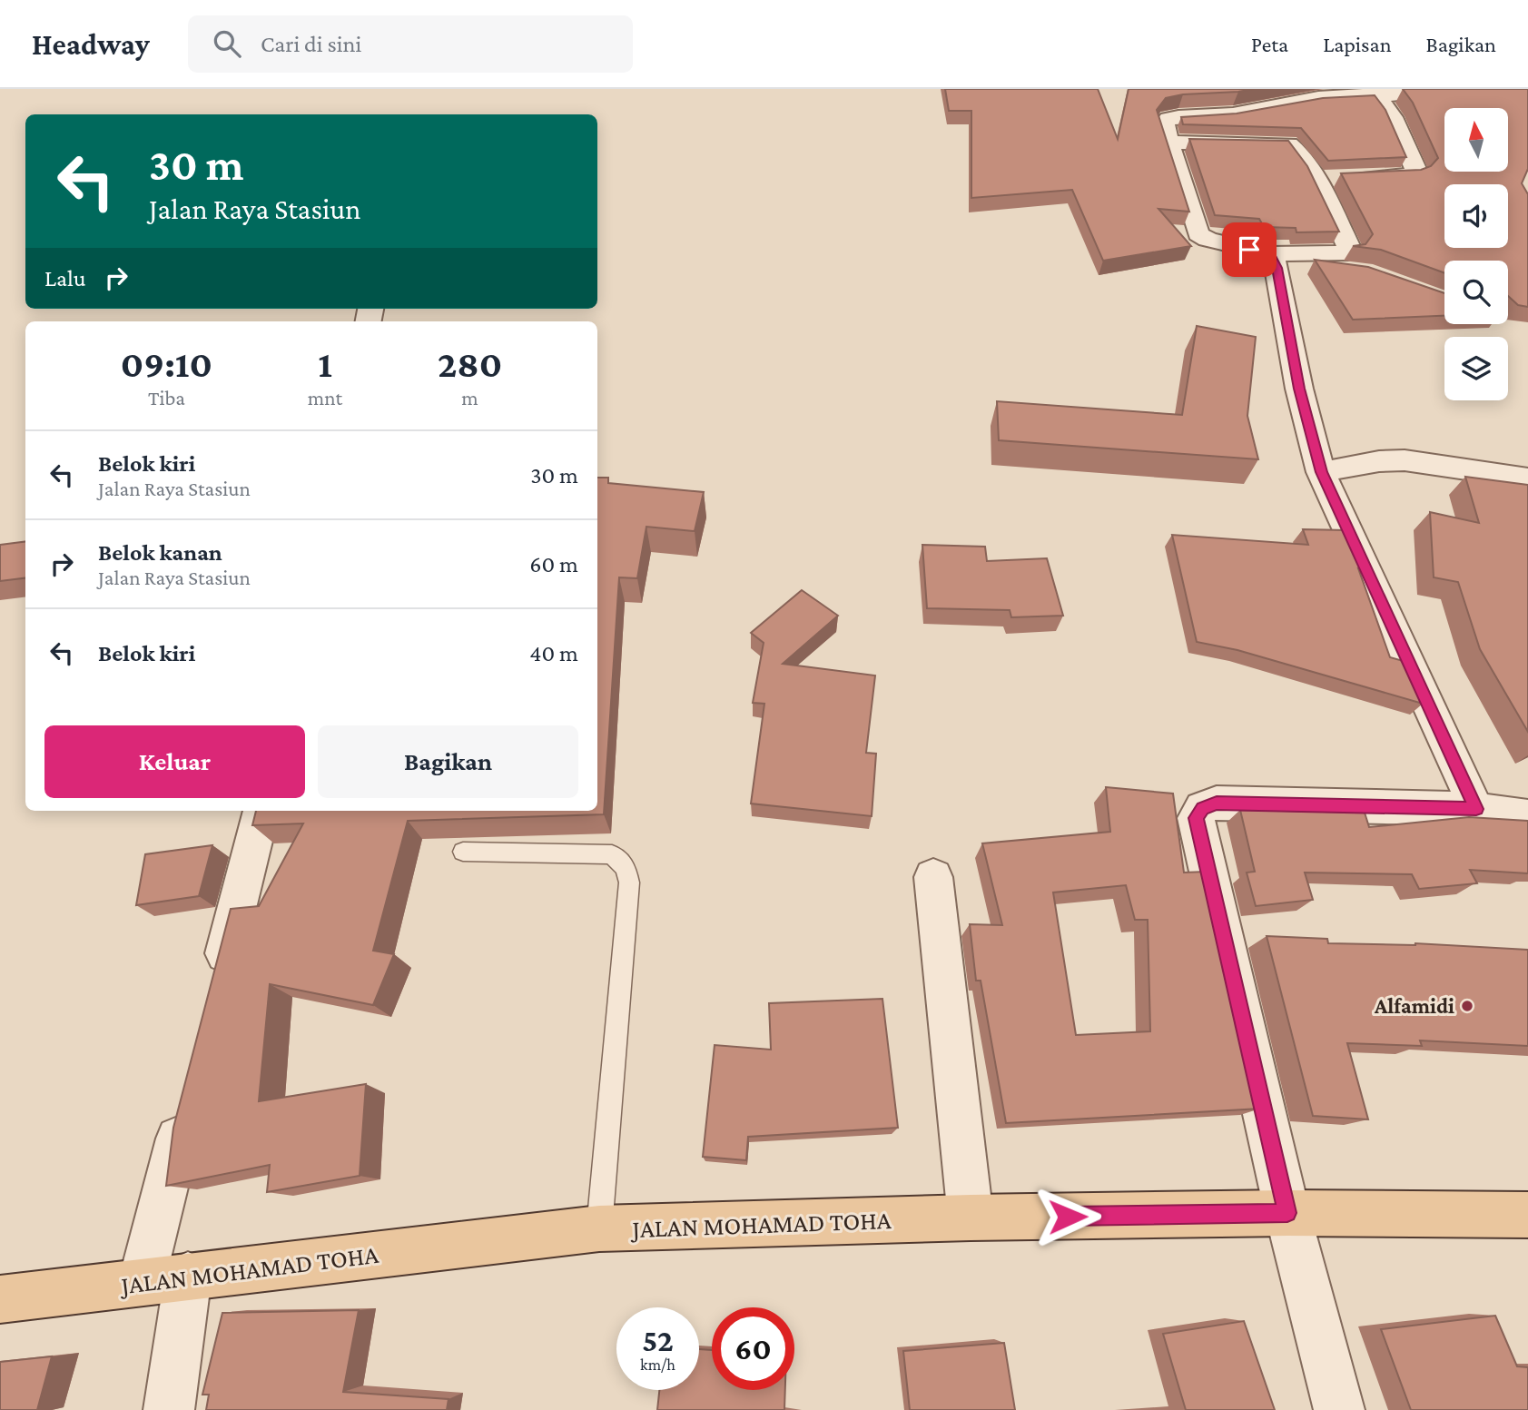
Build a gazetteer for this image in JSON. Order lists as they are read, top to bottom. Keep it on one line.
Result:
{"streets":{"main road":["JALAN MOHAMAD TOHA"]},"places":["Alfamidi"],"north":"top","page":{"header":"Headway","search":"Cari di sini","nav":["Peta","Lapisan","Bagikan"],"turn":["30 m","Jalan Raya Stasiun"],"then":"Lalu","eta":["09:10","Tiba","1","mnt","280","m"],"list":[{"name":"Belok kiri","note":"Jalan Raya Stasiun","value":"30 m"},{"name":"Belok kanan","note":"Jalan Raya Stasiun","value":"60 m"},{"name":"Belok kiri","value":"40 m"}],"buttons":["Keluar","Bagikan"],"speed":"52 km/h","limit":"60"}}
